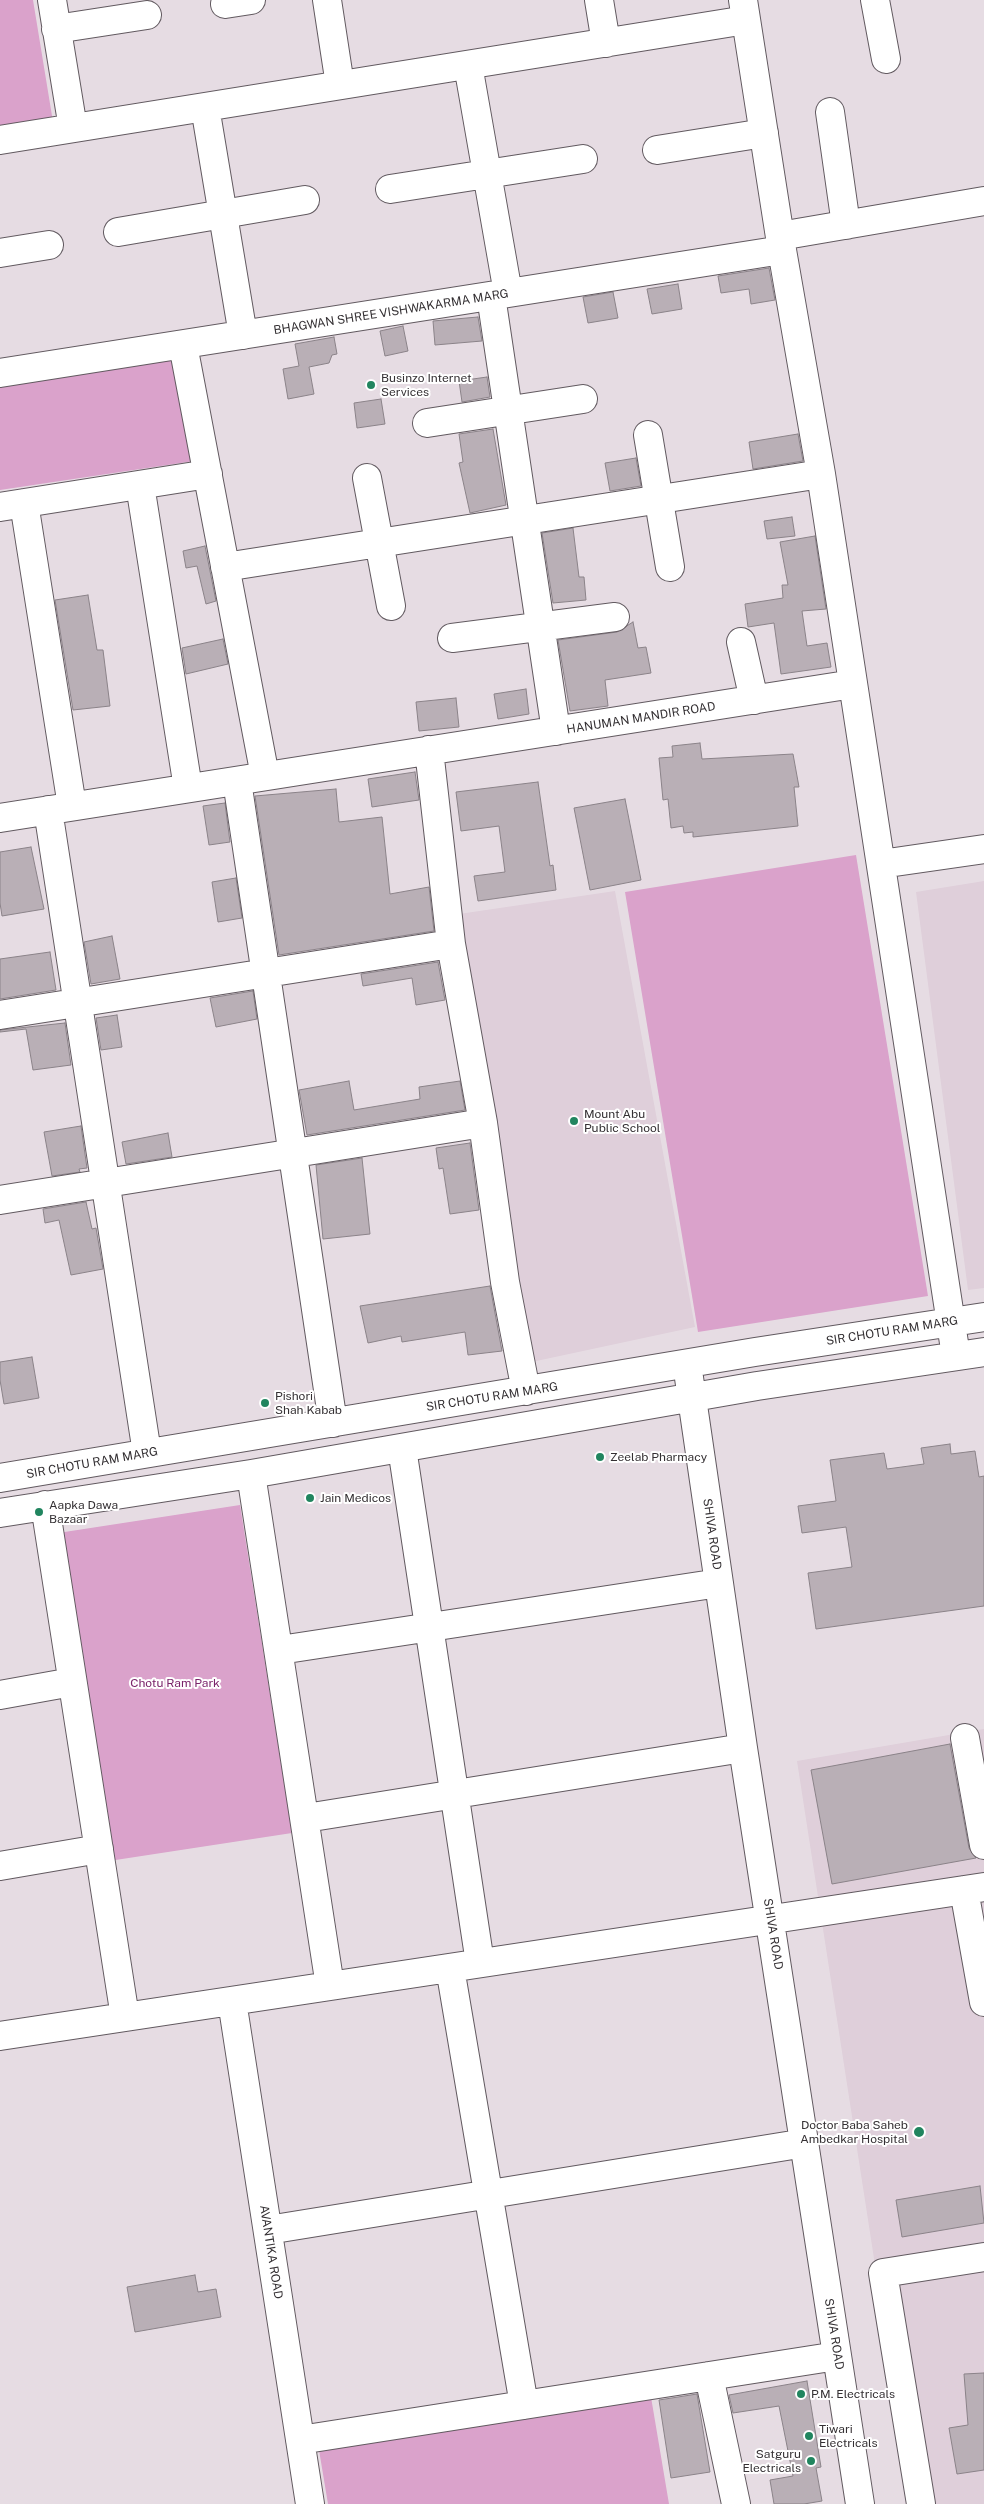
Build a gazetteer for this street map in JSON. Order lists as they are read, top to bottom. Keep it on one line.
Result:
{"streets":{"street":["BHAGWAN SHREE VISHWAKARMA MARG","HANUMAN MANDIR ROAD","SIR CHOTU RAM MARG","SHIVA ROAD","AVANTIKA ROAD"]},"crossings":[["SIR CHOTU RAM MARG","SHIVA ROAD"]],"parks":["Chotu Ram Park"],"places":["Businzo Internet Services","Mount Abu Public School","Pishori Shah Kabab","Zeelab Pharmacy","Jain Medicos","Aapka Dawa Bazaar","Doctor Baba Saheb Ambedkar Hospital","P.M. Electricals","Tiwari Electricals","Satguru Electricals"]}
